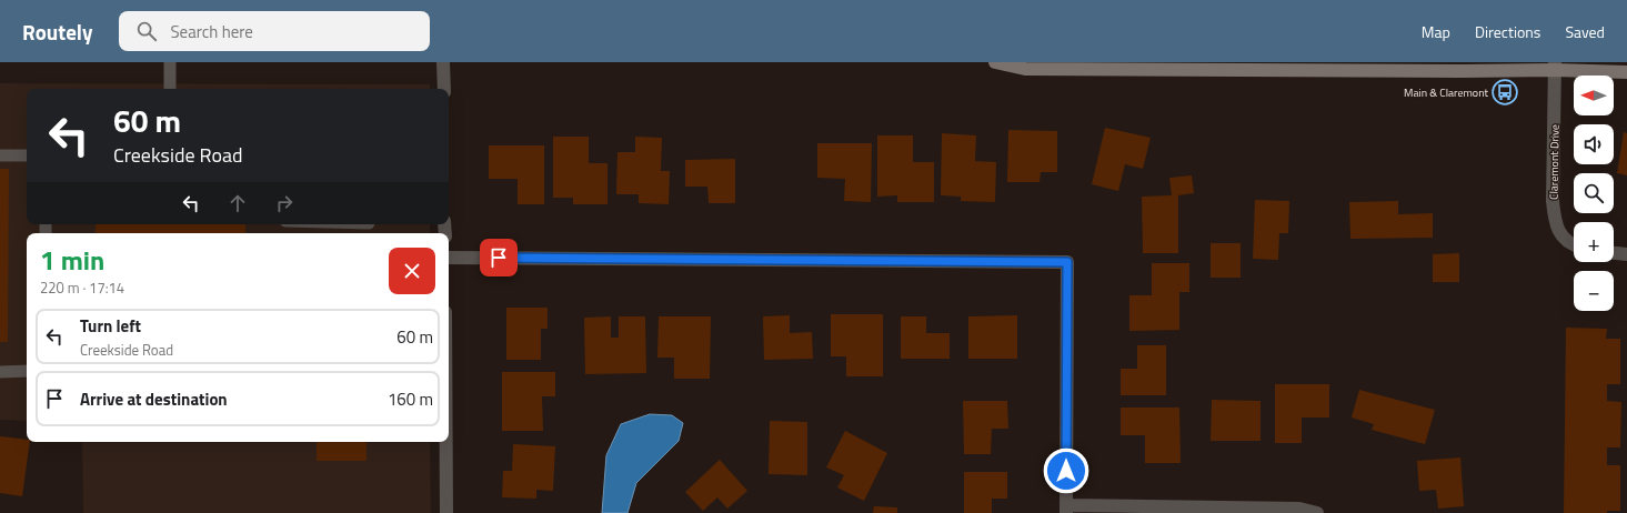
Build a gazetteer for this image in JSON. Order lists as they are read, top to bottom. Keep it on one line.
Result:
{"streets":{"street":["Claremont Drive"]},"places":{"bus stop":["Main & Claremont"]},"north":"left","page":{"header":"Routely","search":"Search here","nav":["Map","Directions","Saved"],"map_buttons":["+","−"],"turn":["60 m","Creekside Road"],"heading":["1 min","220 m · 17:14"],"list":[{"name":"Turn left","note":"Creekside Road","value":"60 m"},{"name":"Arrive at destination","value":"160 m"}]}}
